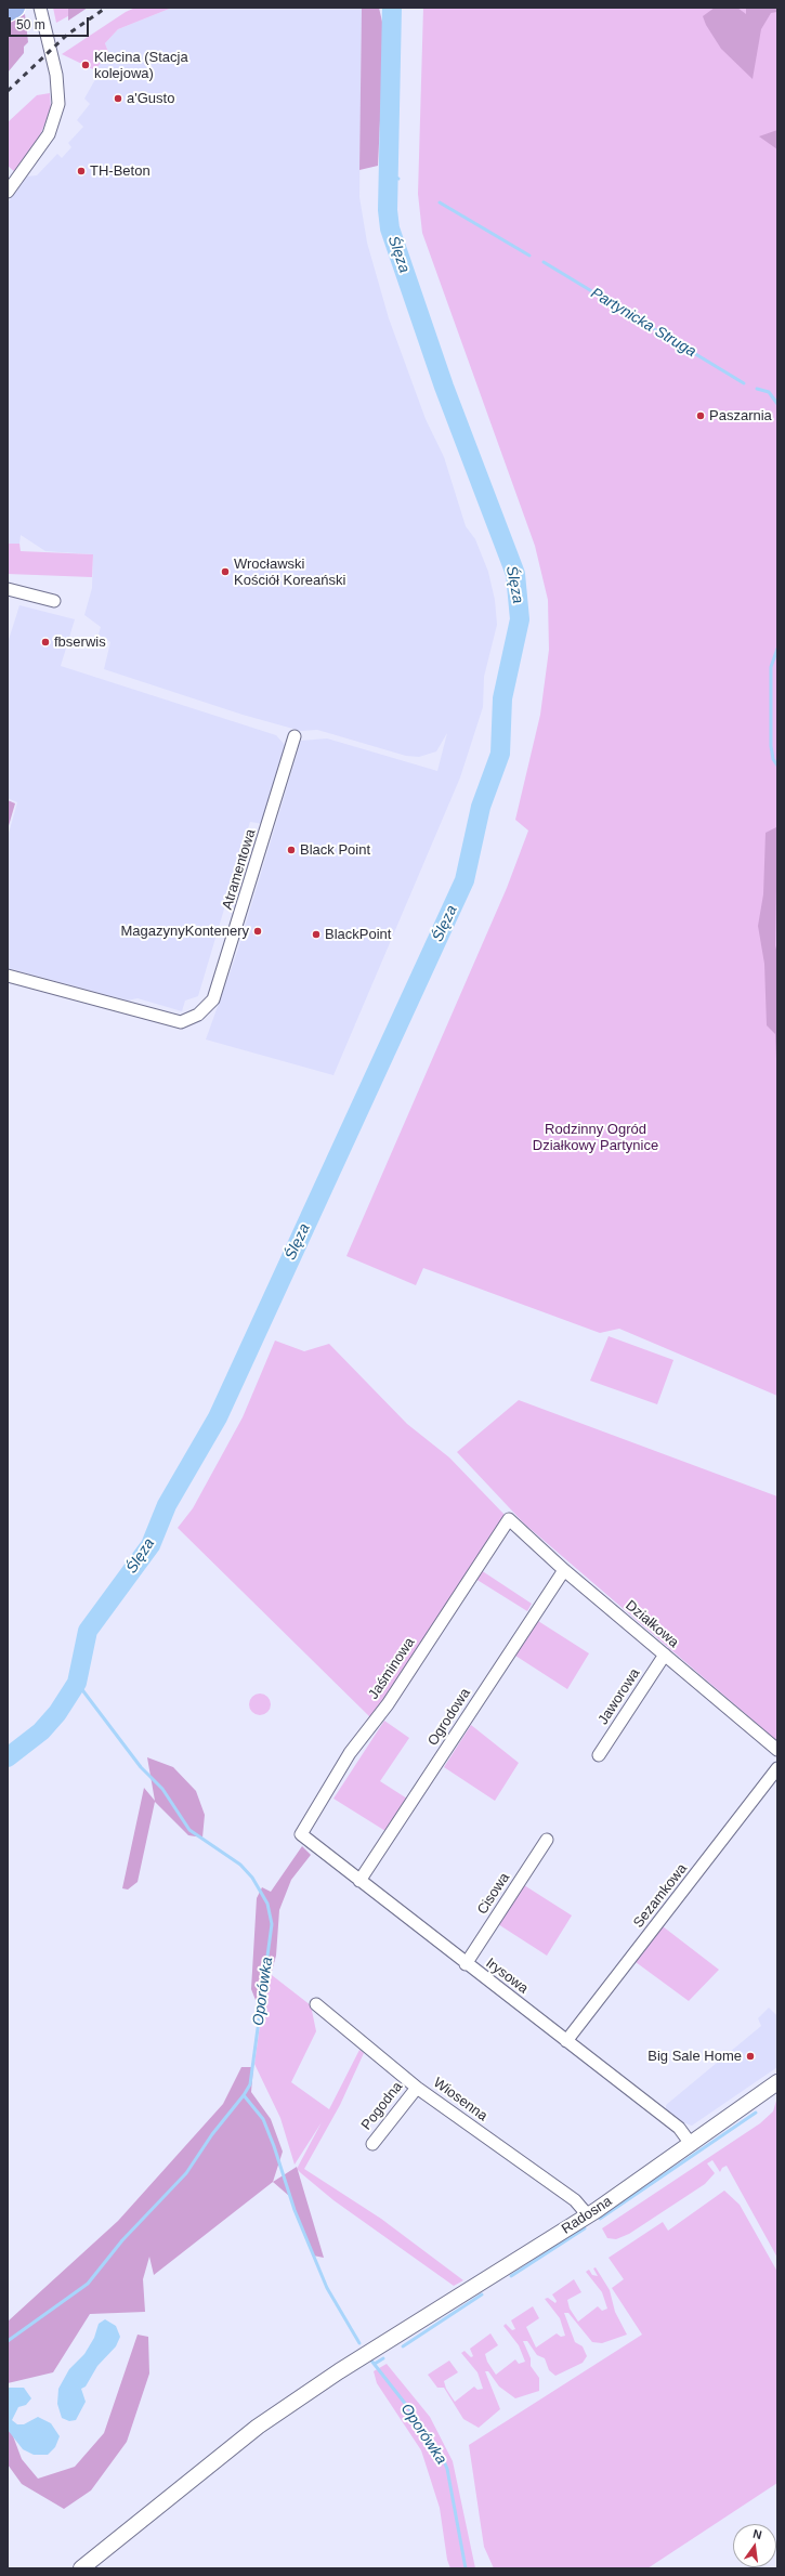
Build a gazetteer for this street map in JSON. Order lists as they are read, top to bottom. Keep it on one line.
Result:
{"streets":{"street":["Atramentowa","Działkowa","Jaśminowa","Jaworowa","Ogrodowa","Cisowa","Sezamkowa","Irysowa","Wiosenna","Pogodna","Radosna"]},"crossings":[["Działkowa","Jaśminowa"],["Działkowa","Jaworowa"],["Działkowa","Ogrodowa"],["Jaśminowa","Irysowa"],["Ogrodowa","Irysowa"],["Cisowa","Irysowa"],["Sezamkowa","Irysowa"],["Irysowa","Radosna"],["Wiosenna","Pogodna"],["Wiosenna","Radosna"]],"water":["Ślęza","Partynicka Struga","Oporówka"],"parks":["Rodzinny Ogród Działkowy Partynice"],"places":["Klecina (Stacja kolejowa)","a'Gusto","TH-Beton","Paszarnia","Wrocławski Kościół Koreański","fbserwis","Black Point","MagazynyKontenery","BlackPoint","Big Sale Home"],"scale_bar":"50 m","north":"top"}
